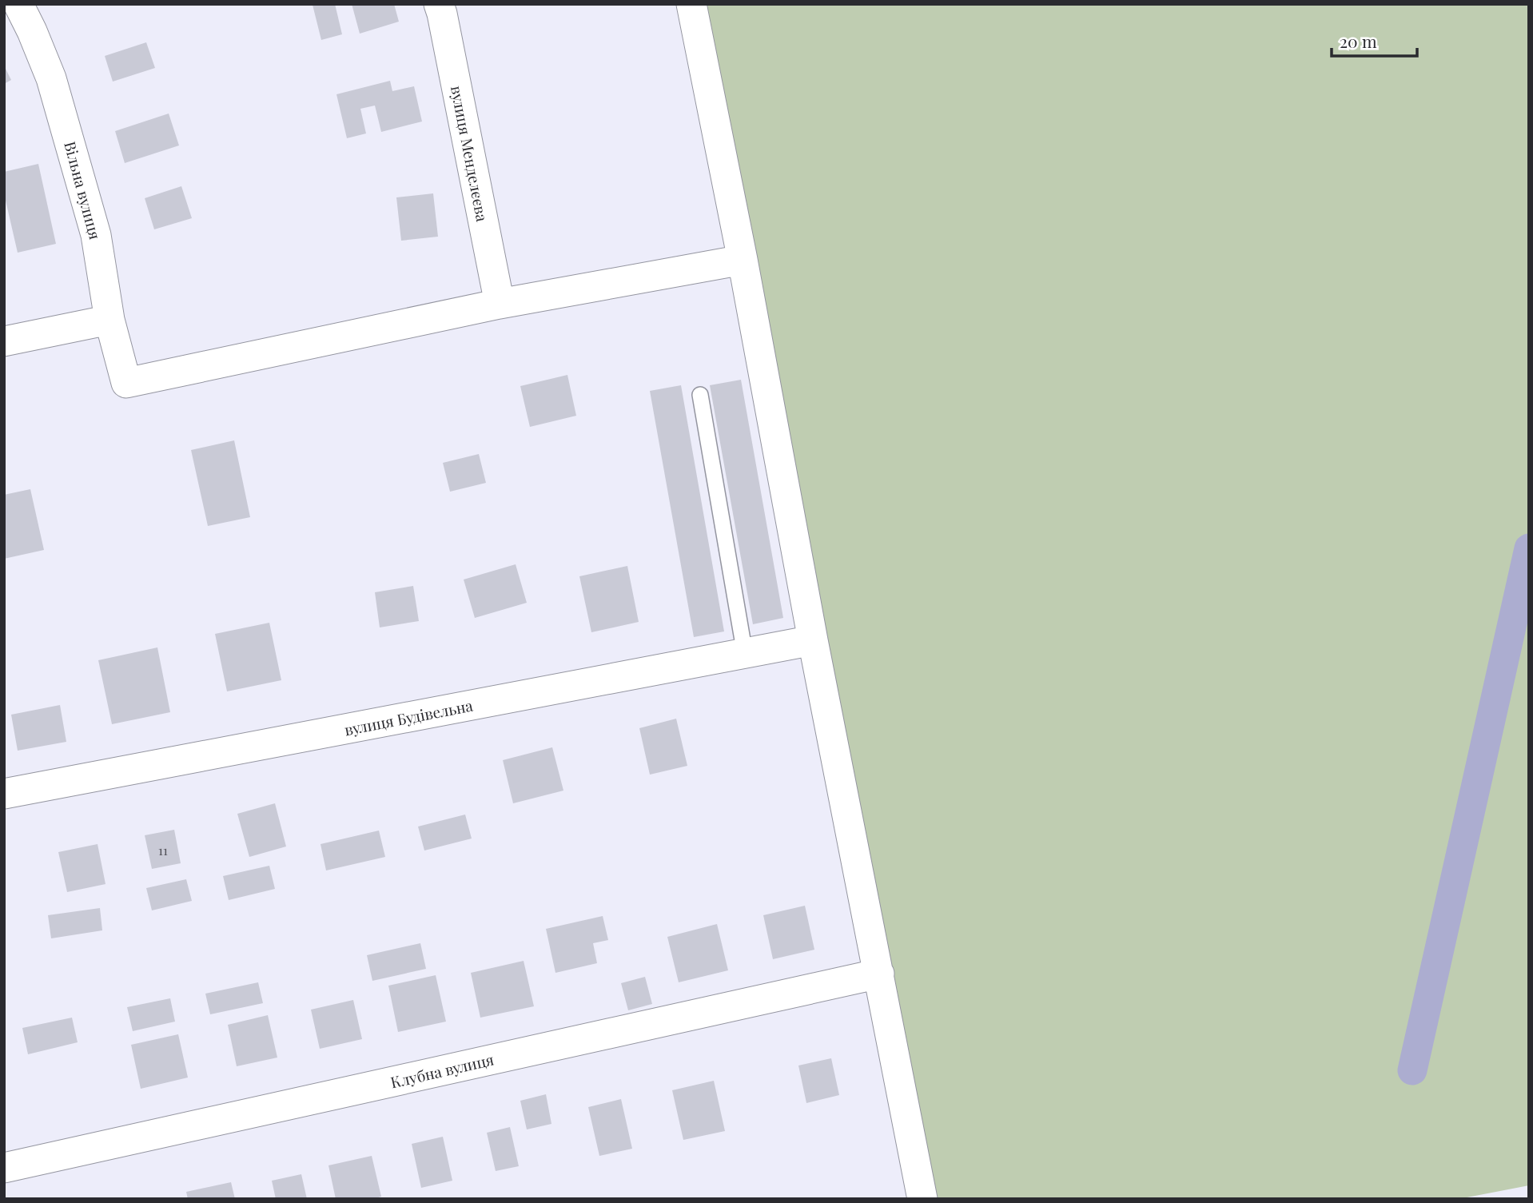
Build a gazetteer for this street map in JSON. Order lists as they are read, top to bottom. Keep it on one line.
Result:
{"streets":{"street":["вулиця Менделєєва","Вільна вулиця","вулиця Будівельна","Клубна вулиця"]},"crossings":[["вулиця Менделєєва","Вільна вулиця"]],"house_numbers":["11"],"scale_bar":"20 m"}
